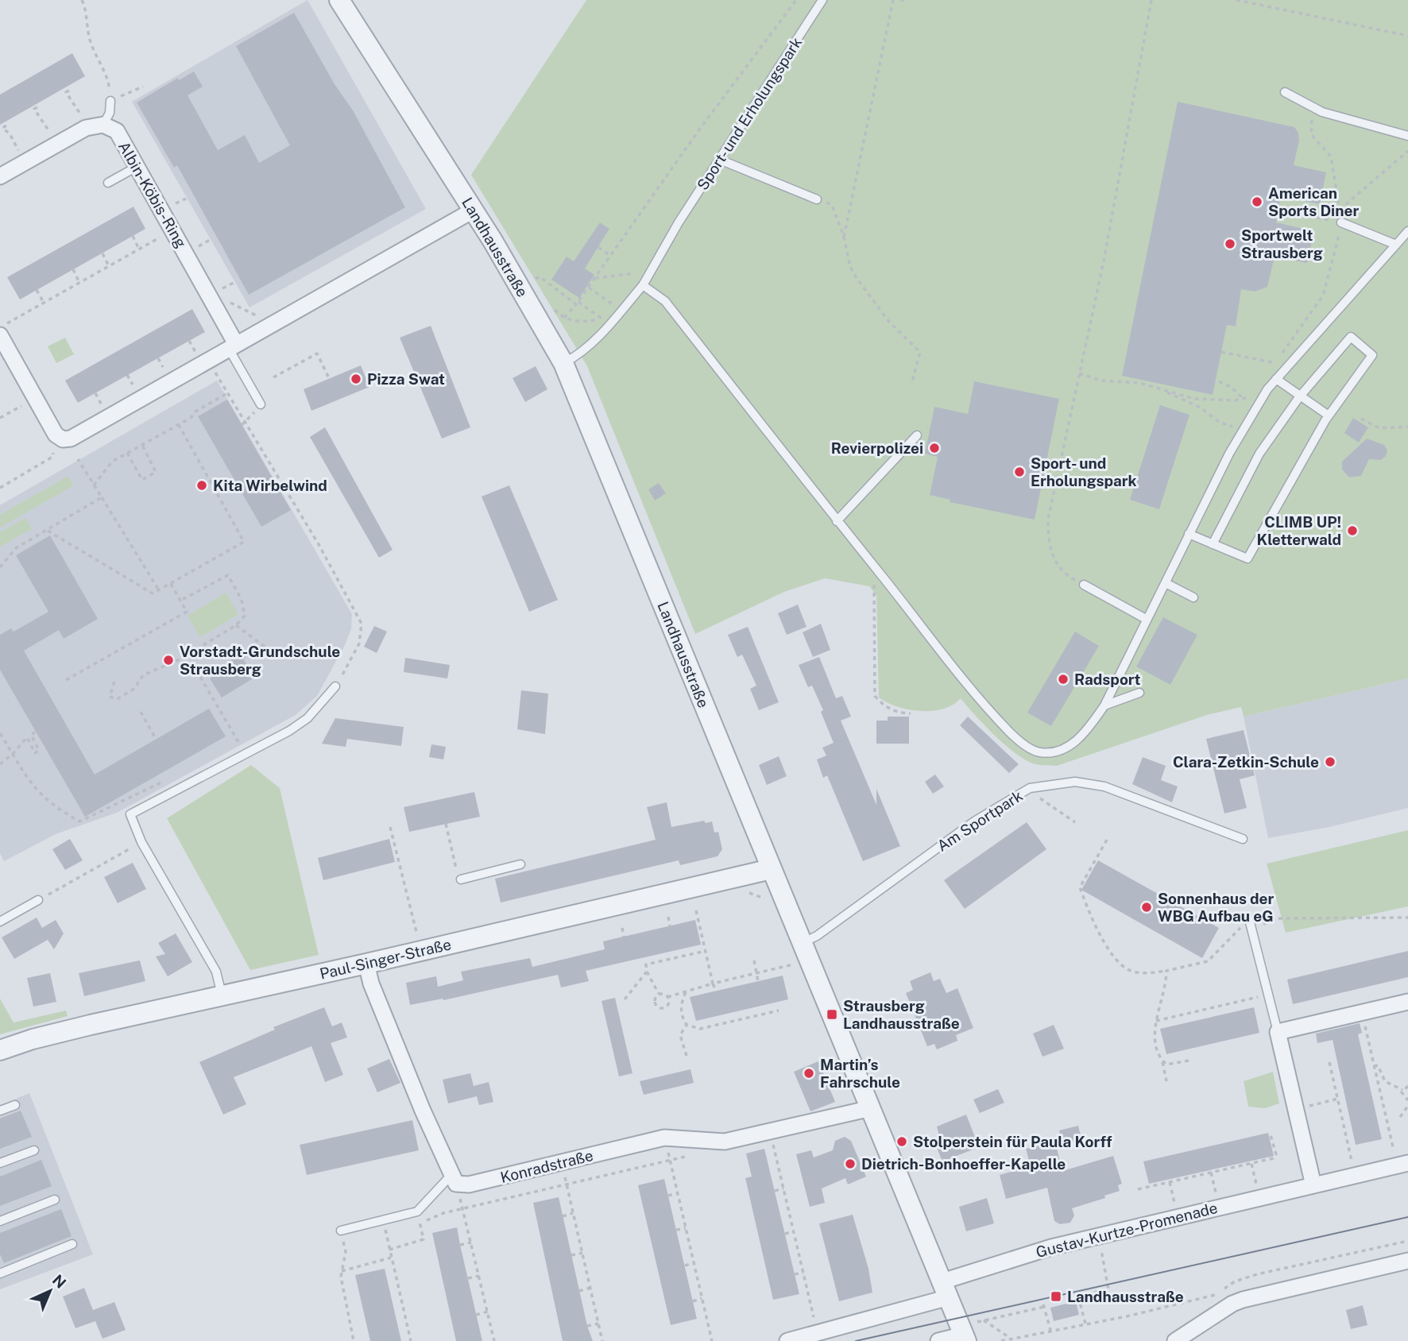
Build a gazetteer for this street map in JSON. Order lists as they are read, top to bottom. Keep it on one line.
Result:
{"streets":{"street":["Albin-Köbis-Ring","Landhausstraße","Paul-Singer-Straße","Konradstraße","Gustav-Kurtze-Promenade"],"lane":["Sport- und Erholungspark","Am Sportpark"]},"crossings":[["Sport- und Erholungspark","Landhausstraße"],["Landhausstraße","Am Sportpark"],["Landhausstraße","Paul-Singer-Straße"],["Landhausstraße","Konradstraße"],["Landhausstraße","Gustav-Kurtze-Promenade"]],"places":{"other":["American Sports Diner","Sportwelt Strausberg","Pizza Swat","Revierpolizei","Sport- und Erholungspark","Kita Wirbelwind","CLIMB UP! Kletterwald","Vorstadt-Grundschule Strausberg","Radsport","Clara-Zetkin-Schule","Sonnenhaus der WBG Aufbau eG","Martin’s Fahrschule","Stolperstein für Paula Korff","Dietrich-Bonhoeffer-Kapelle"],"transit":["Strausberg Landhausstraße","Landhausstraße"]},"north":"top right"}
